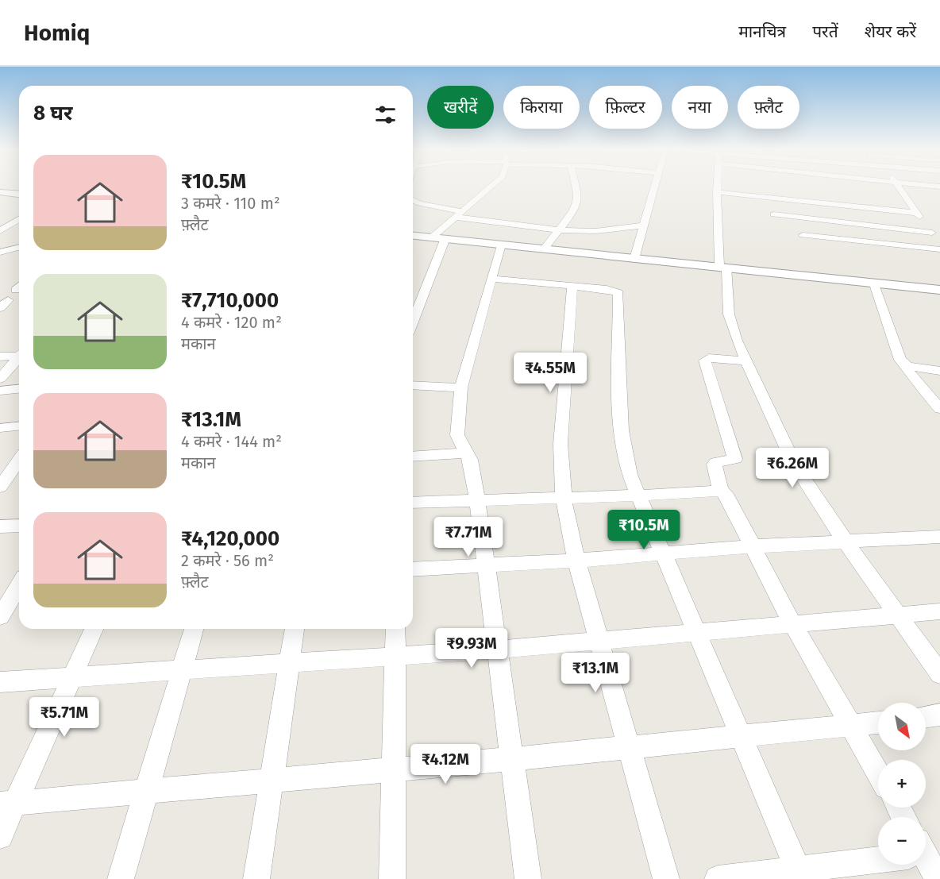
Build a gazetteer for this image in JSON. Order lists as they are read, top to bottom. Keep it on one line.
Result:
{"north":"bottom right","page":{"header":"Homiq","nav":["मानचित्र","परतें","शेयर करें"],"chip":["खरीदें","किराया","फ़िल्टर","नया","फ़्लैट"],"heading":"8 घर","list":[{"name":"₹10.5M","note":"3 कमरे · 110 m² · फ़्लैट"},{"name":"₹7,710,000","note":"4 कमरे · 120 m² · मकान"},{"name":"₹13.1M","note":"4 कमरे · 144 m² · मकान"},{"name":"₹4,120,000","note":"2 कमरे · 56 m² · फ़्लैट"}],"price":["₹4.55M","₹6.26M","₹10.5M","₹7.71M","₹9.93M","₹13.1M","₹5.71M","₹4.12M"],"map_buttons":["+","−"]}}
